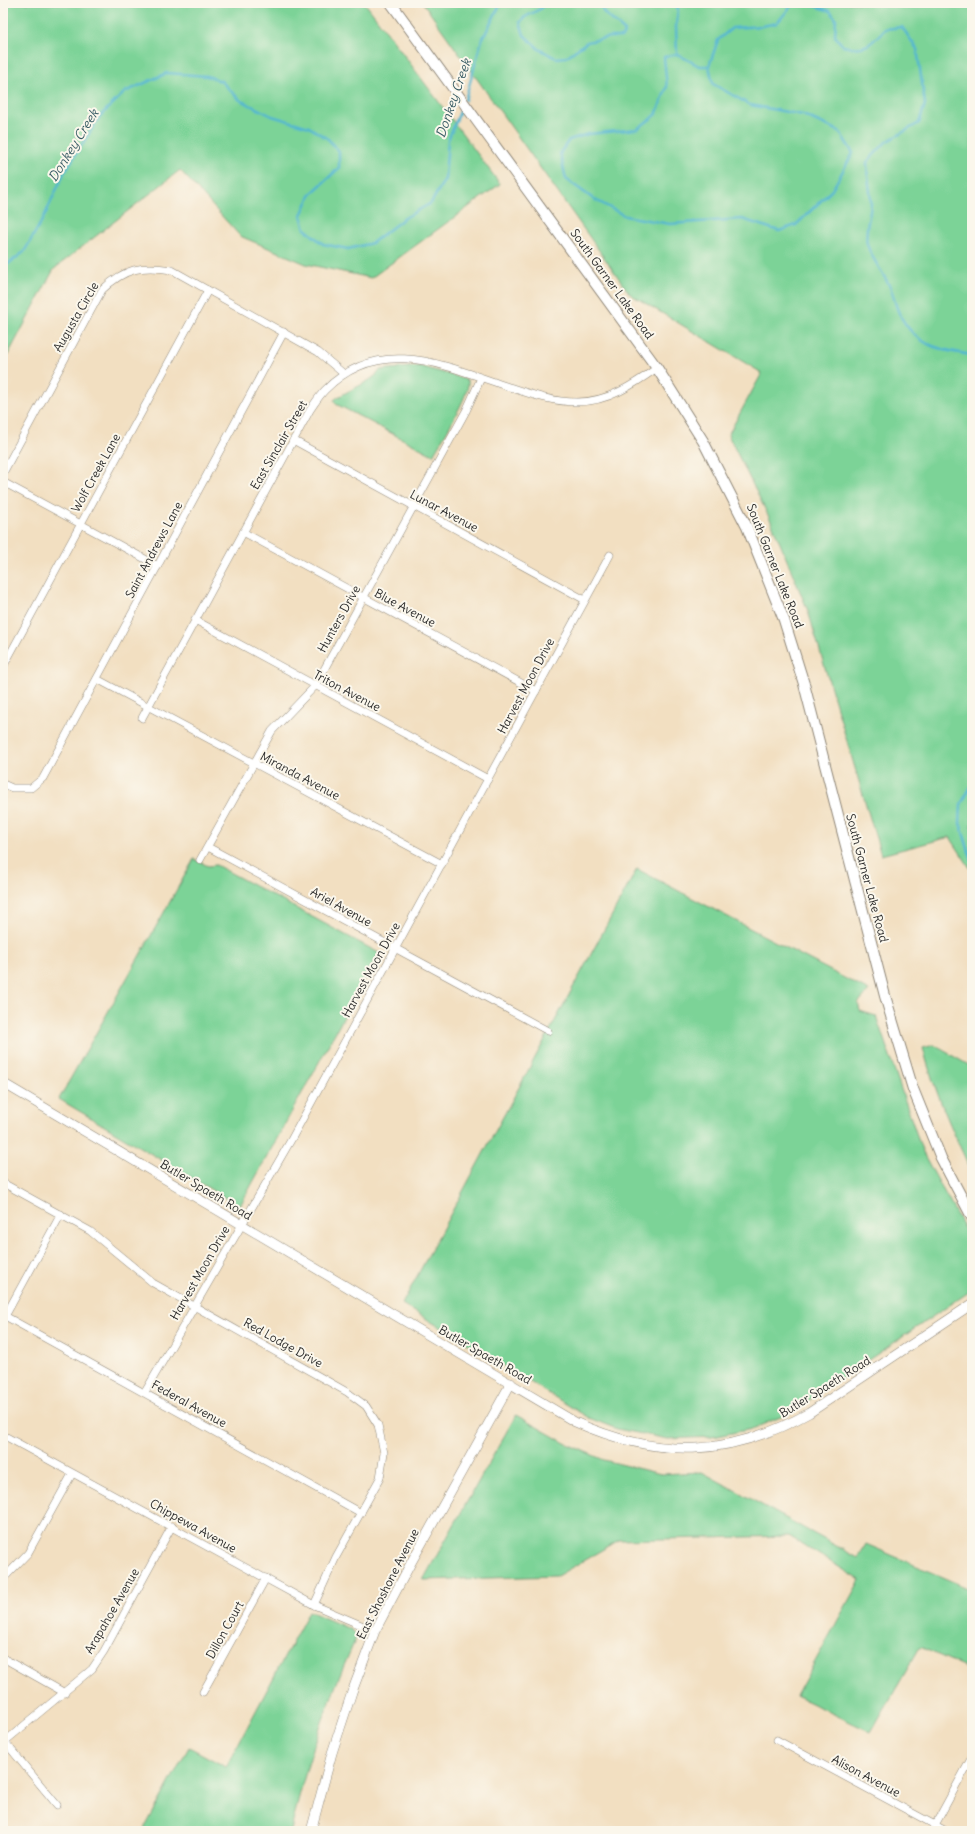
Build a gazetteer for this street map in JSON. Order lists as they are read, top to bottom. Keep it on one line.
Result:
{"streets":{"main road":["South Garner Lake Road","Butler Spaeth Road","East Shoshone Avenue"],"street":["Augusta Circle","East Sinclair Street","Wolf Creek Lane","Lunar Avenue","Saint Andrews Lane","Blue Avenue","Hunters Drive","Harvest Moon Drive","Triton Avenue","Miranda Avenue","Ariel Avenue","Red Lodge Drive","Federal Avenue","Chippewa Avenue","Arapahoe Avenue","Dillon Court","Alison Avenue"]},"crossings":[["South Garner Lake Road","East Sinclair Street"],["Augusta Circle","East Sinclair Street"],["Augusta Circle","Wolf Creek Lane"],["Augusta Circle","Saint Andrews Lane"],["East Sinclair Street","Lunar Avenue"],["East Sinclair Street","Blue Avenue"],["East Sinclair Street","Hunters Drive"],["East Sinclair Street","Triton Avenue"],["East Sinclair Street","Miranda Avenue"],["Lunar Avenue","Hunters Drive"],["Lunar Avenue","Harvest Moon Drive"],["Saint Andrews Lane","Miranda Avenue"],["Blue Avenue","Hunters Drive"],["Blue Avenue","Harvest Moon Drive"],["Hunters Drive","Triton Avenue"],["Hunters Drive","Miranda Avenue"],["Hunters Drive","Ariel Avenue"],["Harvest Moon Drive","Triton Avenue"],["Harvest Moon Drive","Miranda Avenue"],["Harvest Moon Drive","Ariel Avenue"],["Harvest Moon Drive","Butler Spaeth Road"],["Harvest Moon Drive","Red Lodge Drive"],["Harvest Moon Drive","Federal Avenue"],["Butler Spaeth Road","East Shoshone Avenue"],["Red Lodge Drive","Federal Avenue"],["Red Lodge Drive","Chippewa Avenue"],["Chippewa Avenue","East Shoshone Avenue"],["Chippewa Avenue","Arapahoe Avenue"],["Chippewa Avenue","Dillon Court"]],"water":["Donkey Creek"]}
